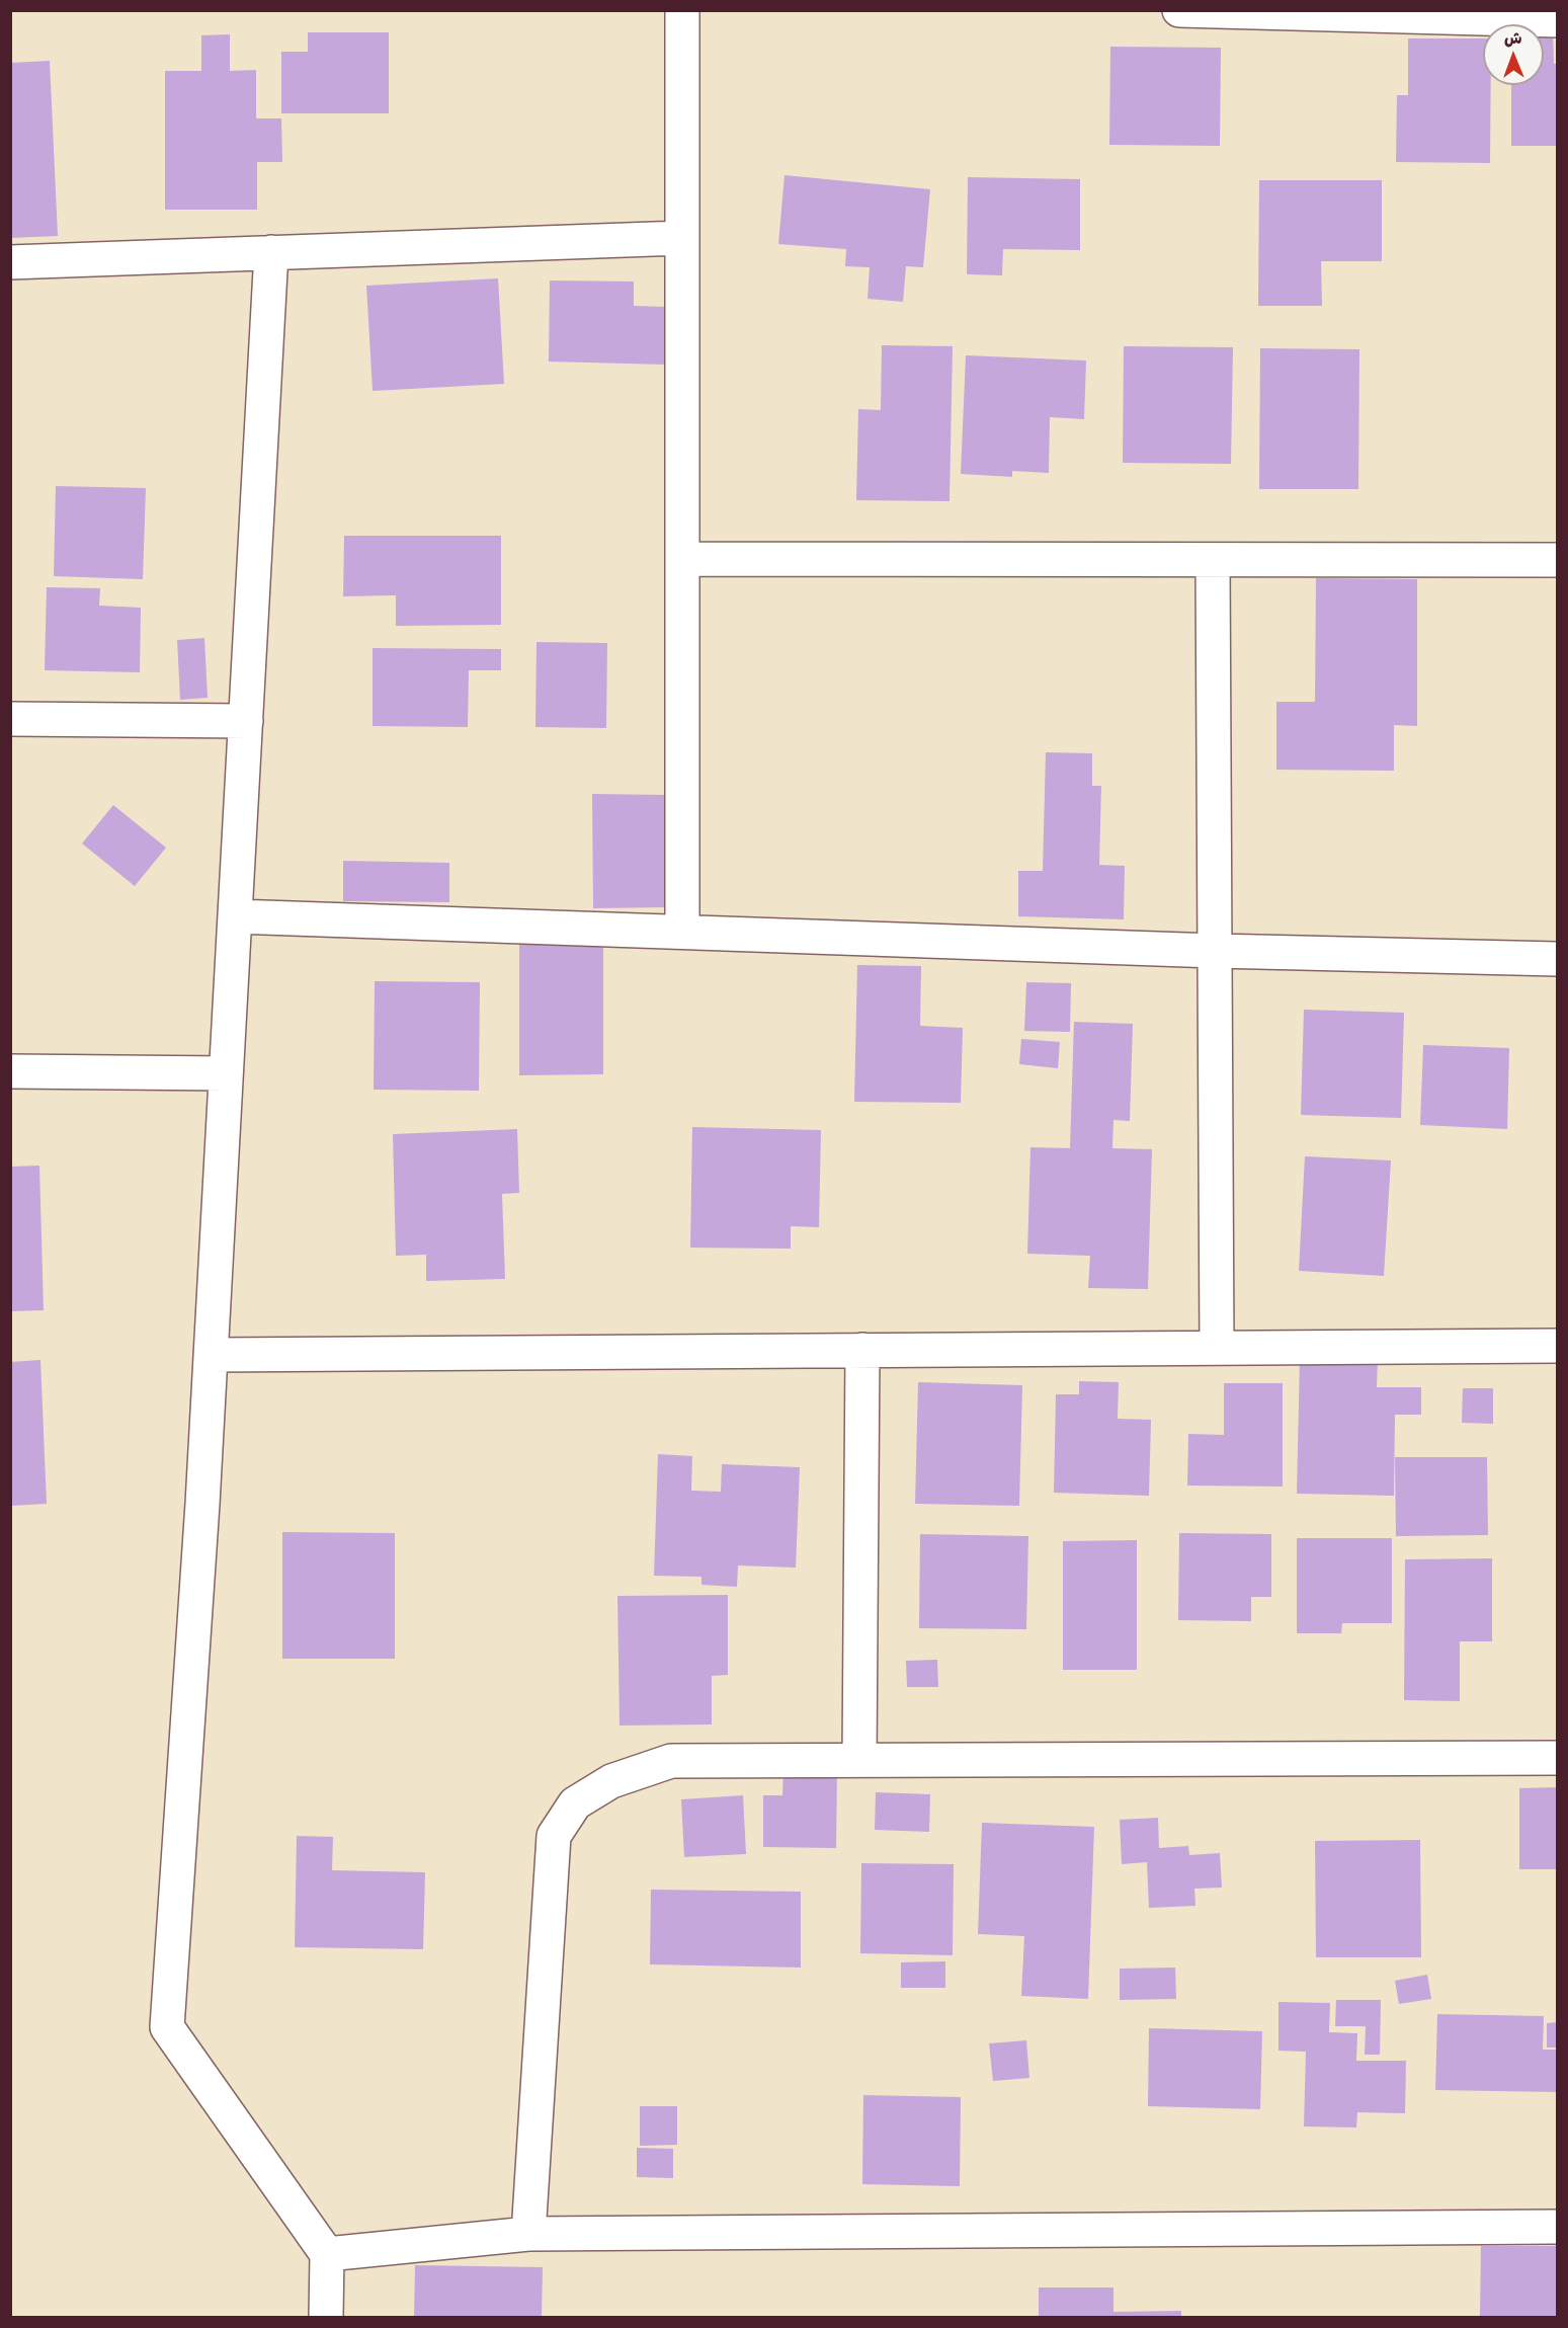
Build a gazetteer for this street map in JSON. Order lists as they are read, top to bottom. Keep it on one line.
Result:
{"north":"top"}
